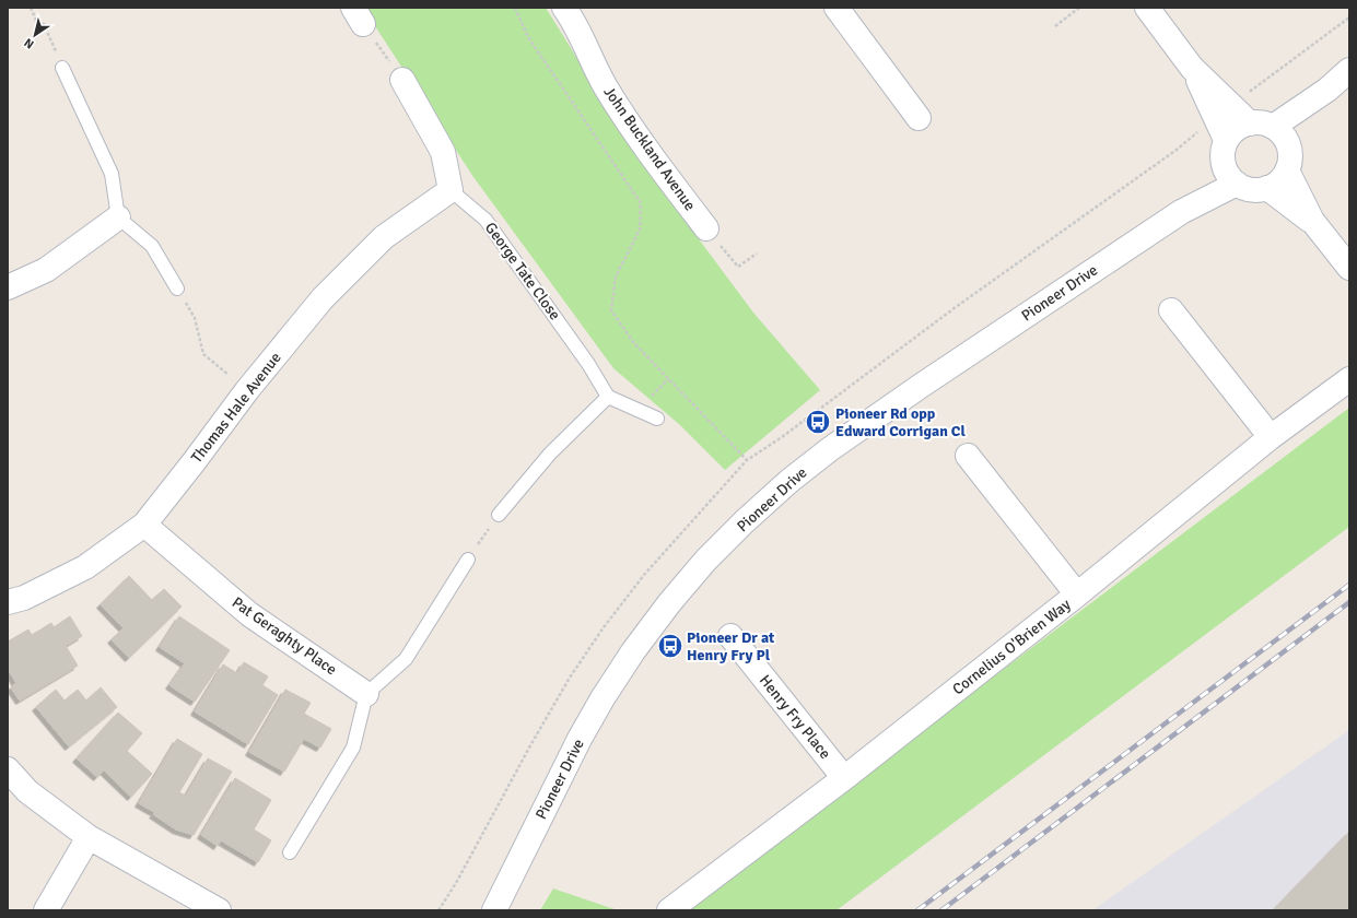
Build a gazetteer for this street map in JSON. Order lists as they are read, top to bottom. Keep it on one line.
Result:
{"streets":{"street":["John Buckland Avenue","Pioneer Drive","Thomas Hale Avenue","Pat Geraghty Place","Cornelius O'Brien Way","Henry Fry Place"],"lane":["George Tate Close"]},"crossings":[["George Tate Close","Thomas Hale Avenue"],["Thomas Hale Avenue","Pat Geraghty Place"],["Cornelius O'Brien Way","Henry Fry Place"]],"places":{"bus stop":["Pioneer Rd opp Edward Corrigan Cl","Pioneer Dr at Henry Fry Pl"]},"north":"bottom left"}
